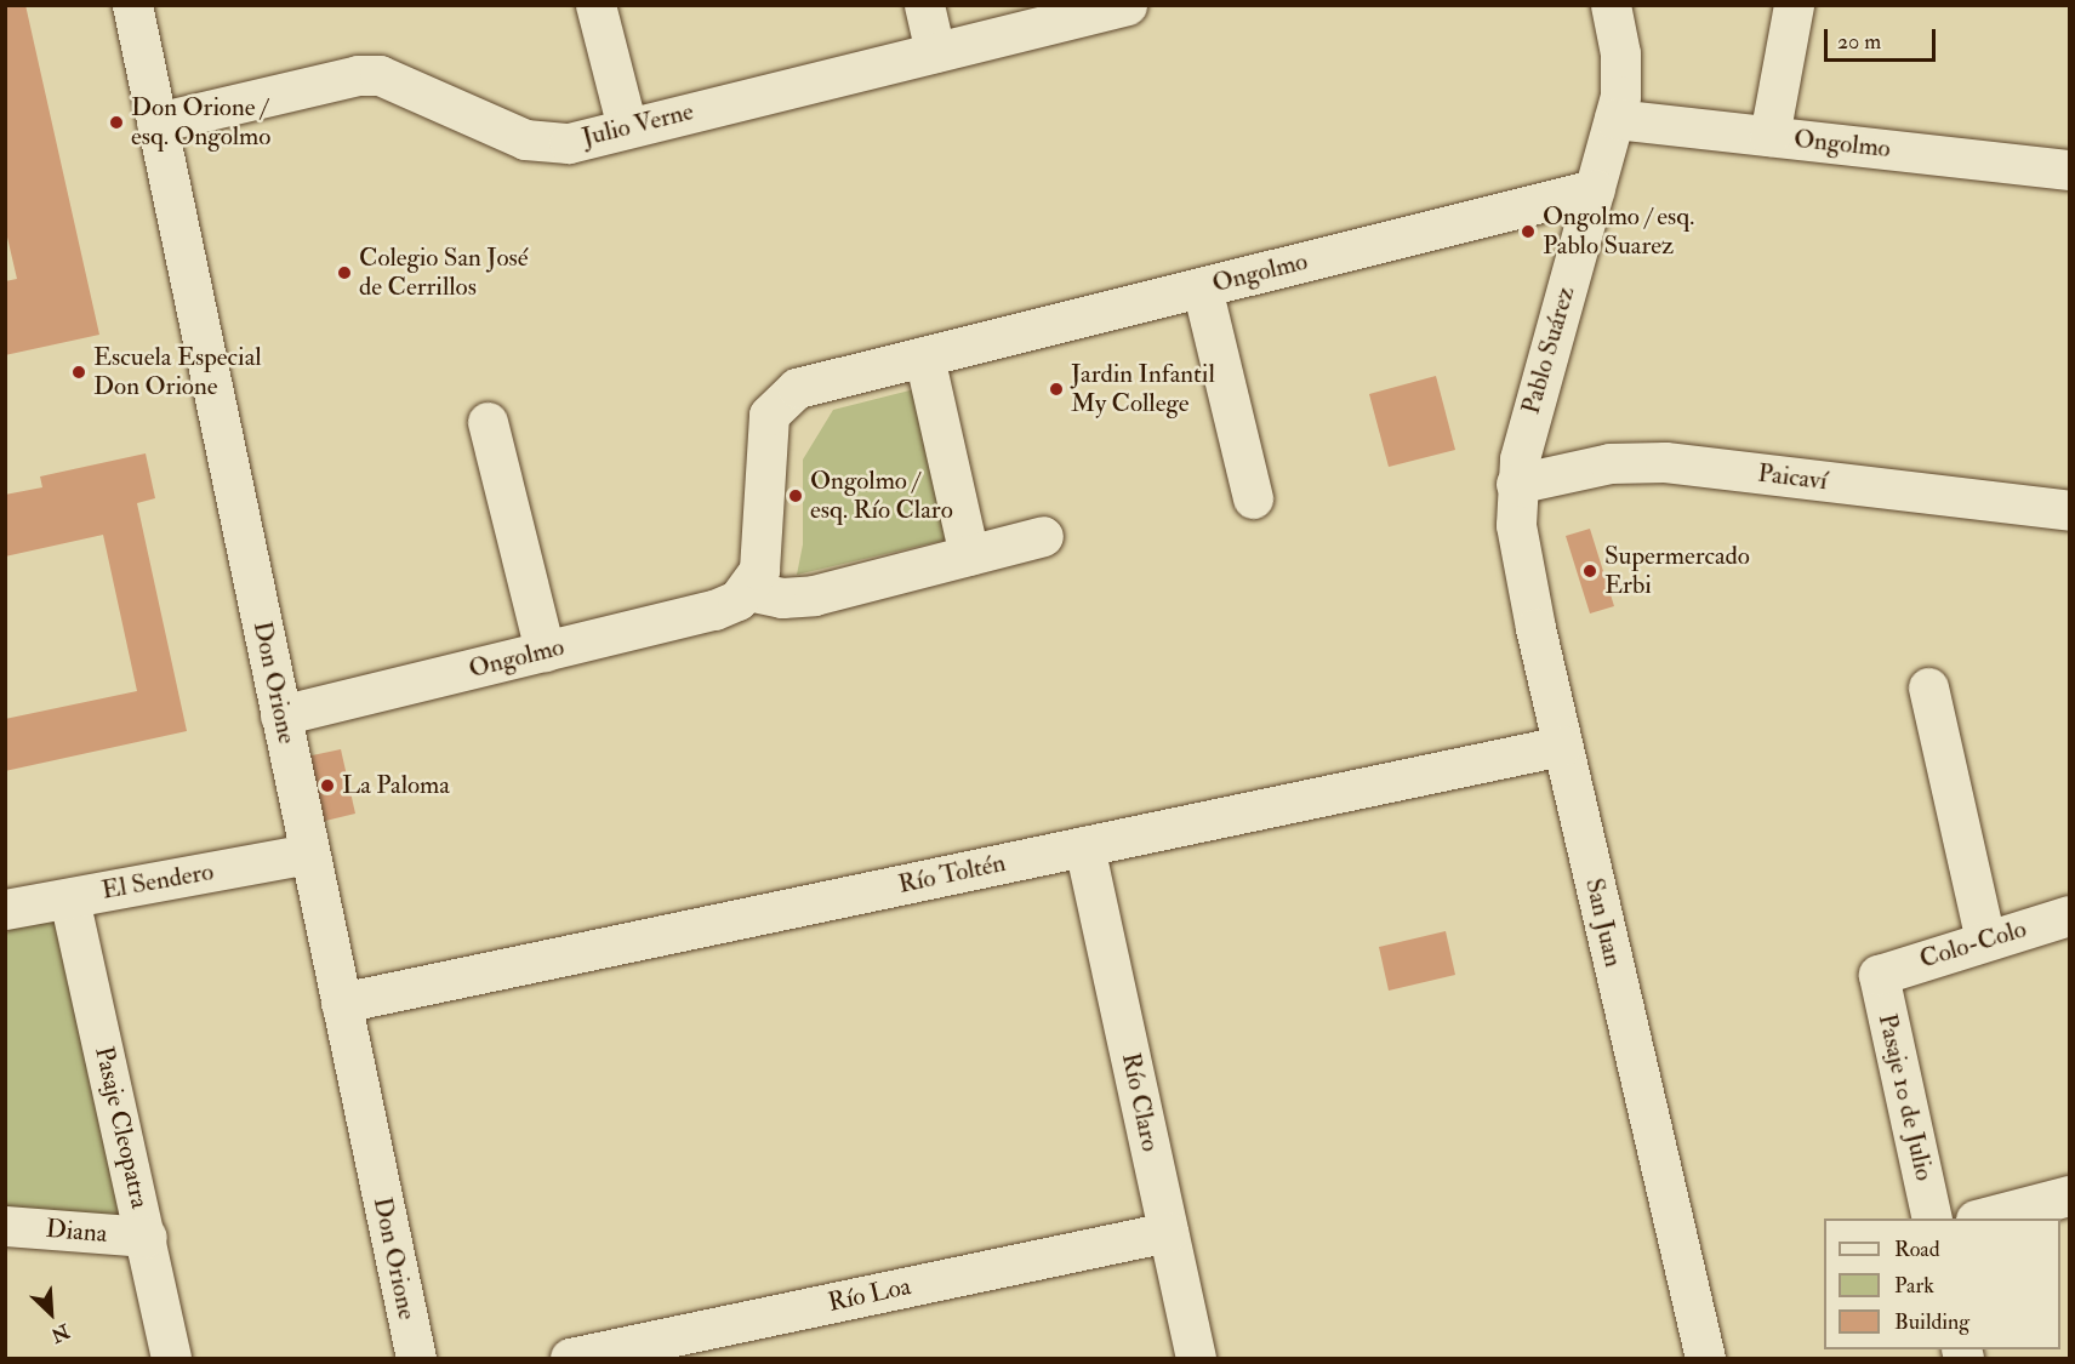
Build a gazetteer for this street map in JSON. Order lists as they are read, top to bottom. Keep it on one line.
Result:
{"streets":{"street":["Julio Verne","Ongolmo","Pablo Suárez","Paicaví","Don Orione","Río Toltén","El Sendero","San Juan","Colo-Colo","Pasaje 10 de Julio","Río Claro","Pasaje Cleopatra","Diana","Río Loa"]},"crossings":[["Julio Verne","Don Orione"],["Ongolmo","Pablo Suárez"],["Ongolmo","Don Orione"],["Pablo Suárez","Paicaví"],["Pablo Suárez","San Juan"],["Paicaví","San Juan"],["Don Orione","Río Toltén"],["Don Orione","El Sendero"],["Río Toltén","San Juan"],["Río Toltén","Río Claro"],["El Sendero","Pasaje Cleopatra"],["Colo-Colo","Pasaje 10 de Julio"],["Río Claro","Río Loa"],["Pasaje Cleopatra","Diana"]],"places":["Don Orione / esq. Ongolmo","Ongolmo / esq. Pablo Suarez","Colegio San José de Cerrillos","Escuela Especial Don Orione","Jardin Infantil My College","Ongolmo / esq. Río Claro","Supermercado Erbi","La Paloma"],"legend":["Road","Park","Building"],"scale_bar":"20 m","north":"bottom right"}
